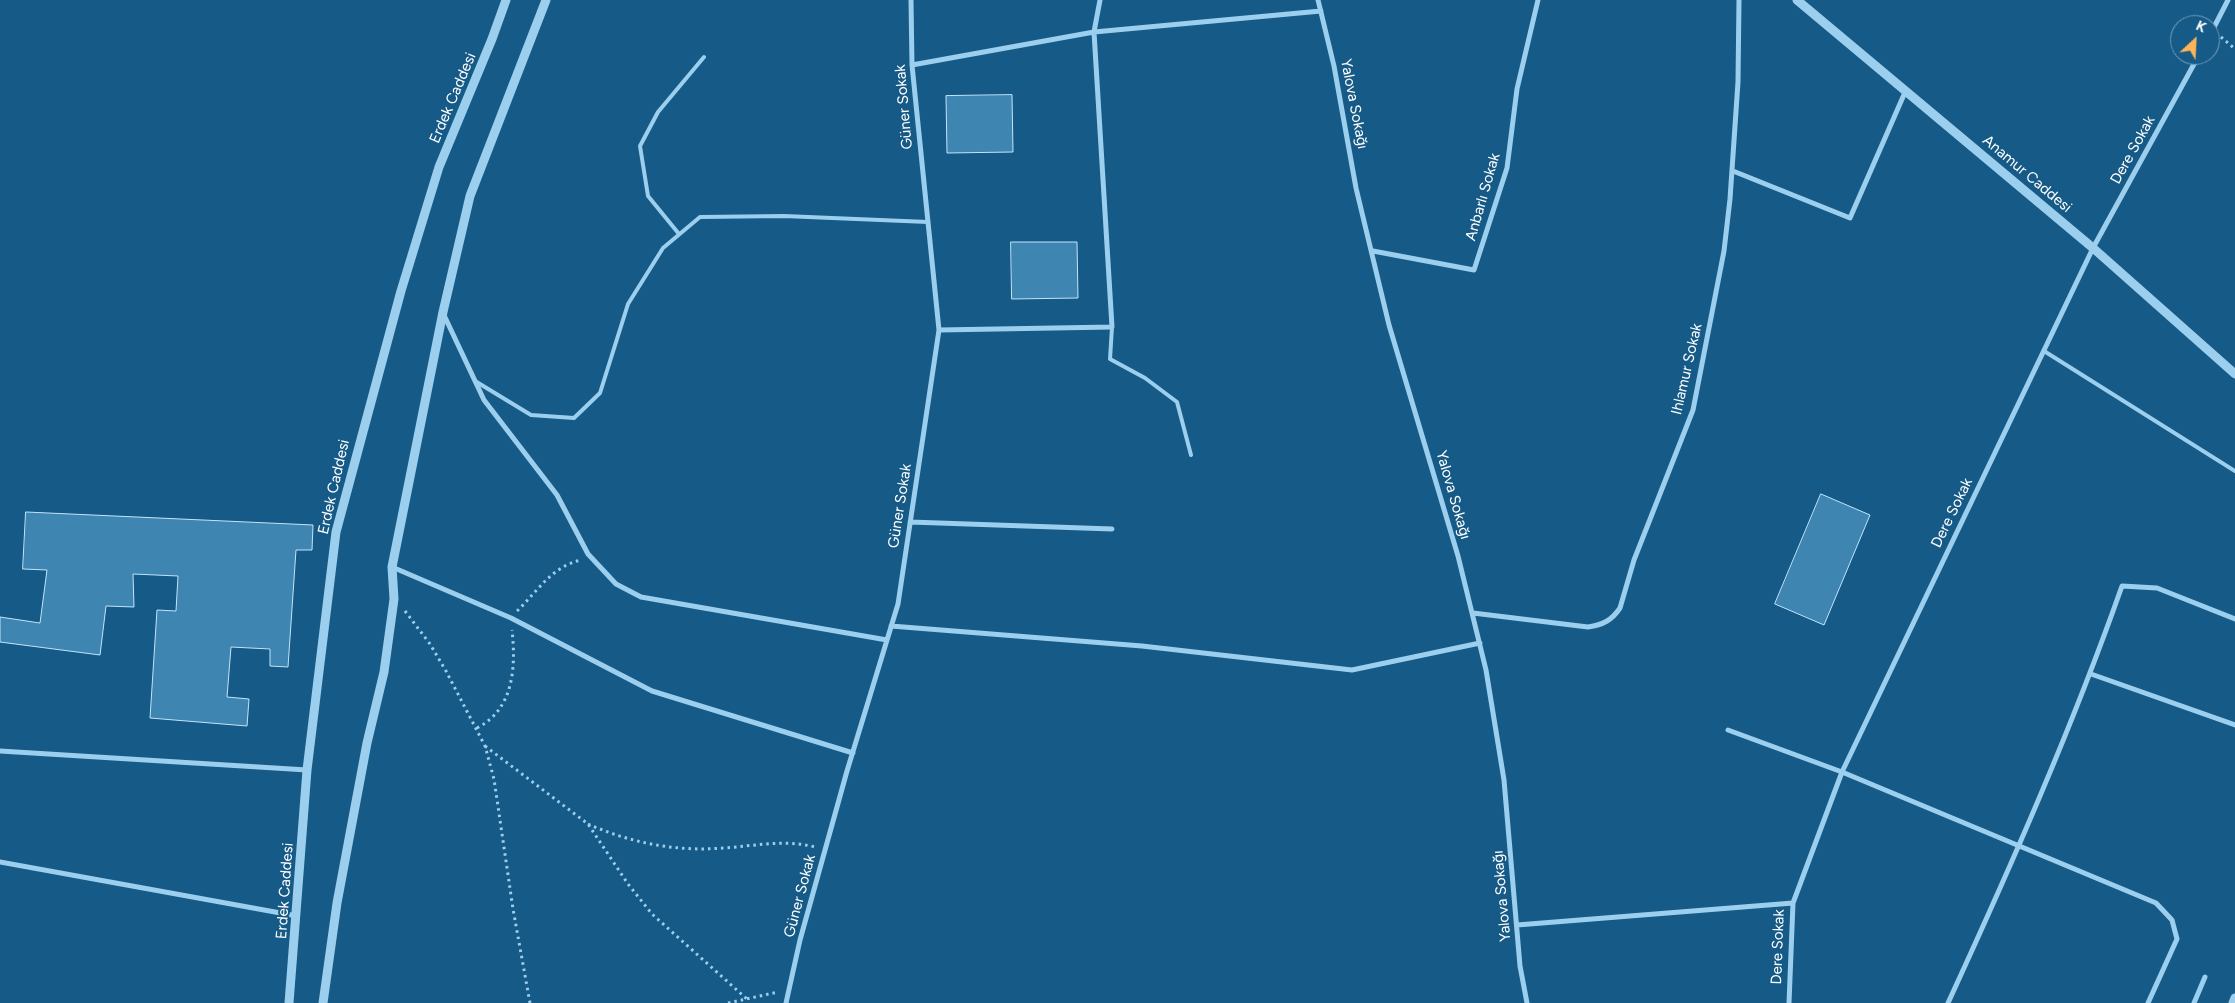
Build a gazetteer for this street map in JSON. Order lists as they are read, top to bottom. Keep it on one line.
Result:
{"streets":{"street":["Erdek Caddesi","Yalova Sokağı","Güner Sokak","Dere Sokak","Anamur Caddesi","Anbarlı Sokak","Ihlamur Sokak"]},"crossings":[["Yalova Sokağı","Anbarlı Sokak"],["Yalova Sokağı","Ihlamur Sokak"],["Dere Sokak","Anamur Caddesi"]],"north":"top right"}
